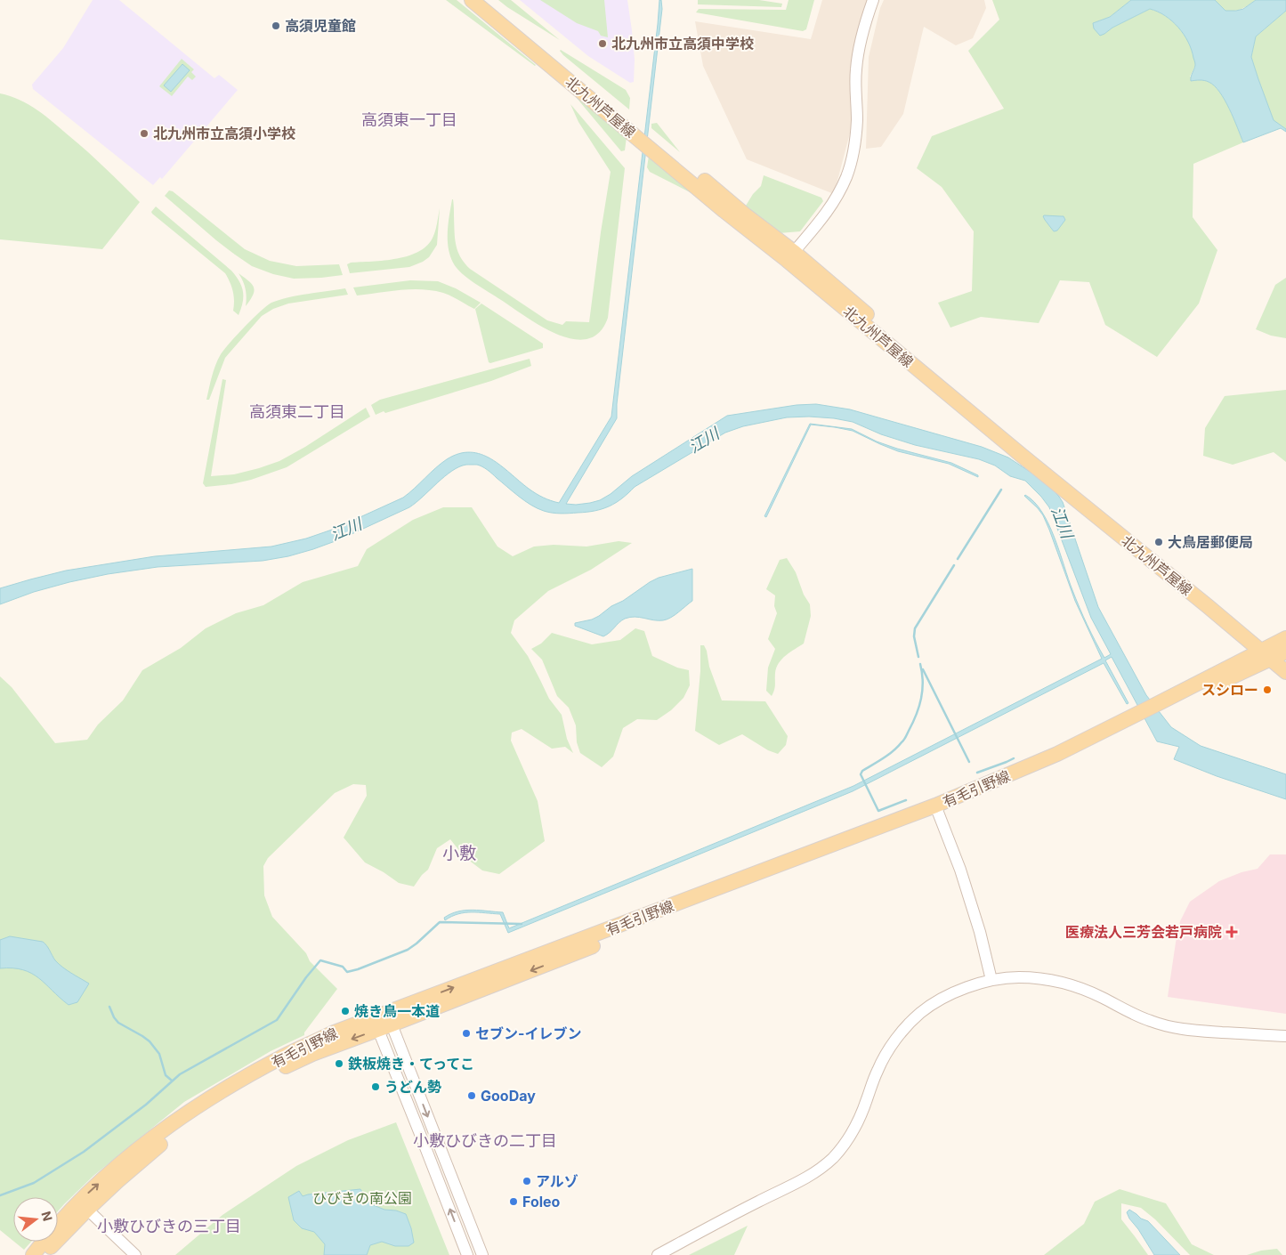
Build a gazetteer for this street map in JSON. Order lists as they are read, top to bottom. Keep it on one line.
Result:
{"streets":{"main road":["北九州芦屋線","有毛引野線"]},"crossings":[["北九州芦屋線","有毛引野線"]],"districts":["高須東一丁目","高須東二丁目","小敷","小敷ひびきの二丁目","小敷ひびきの三丁目"],"water":["江川"],"parks":["ひびきの南公園"],"places":{"other":["高須児童館","北九州市立高須中学校","北九州市立高須小学校","大鳥居郵便局","スシロー","焼き鳥一本道","セブン-イレブン","鉄板焼き・てってこ","うどん勢","GooDay","アルゾ","Foleo"],"health":["医療法人三芳会若戸病院"]},"north":"right"}
